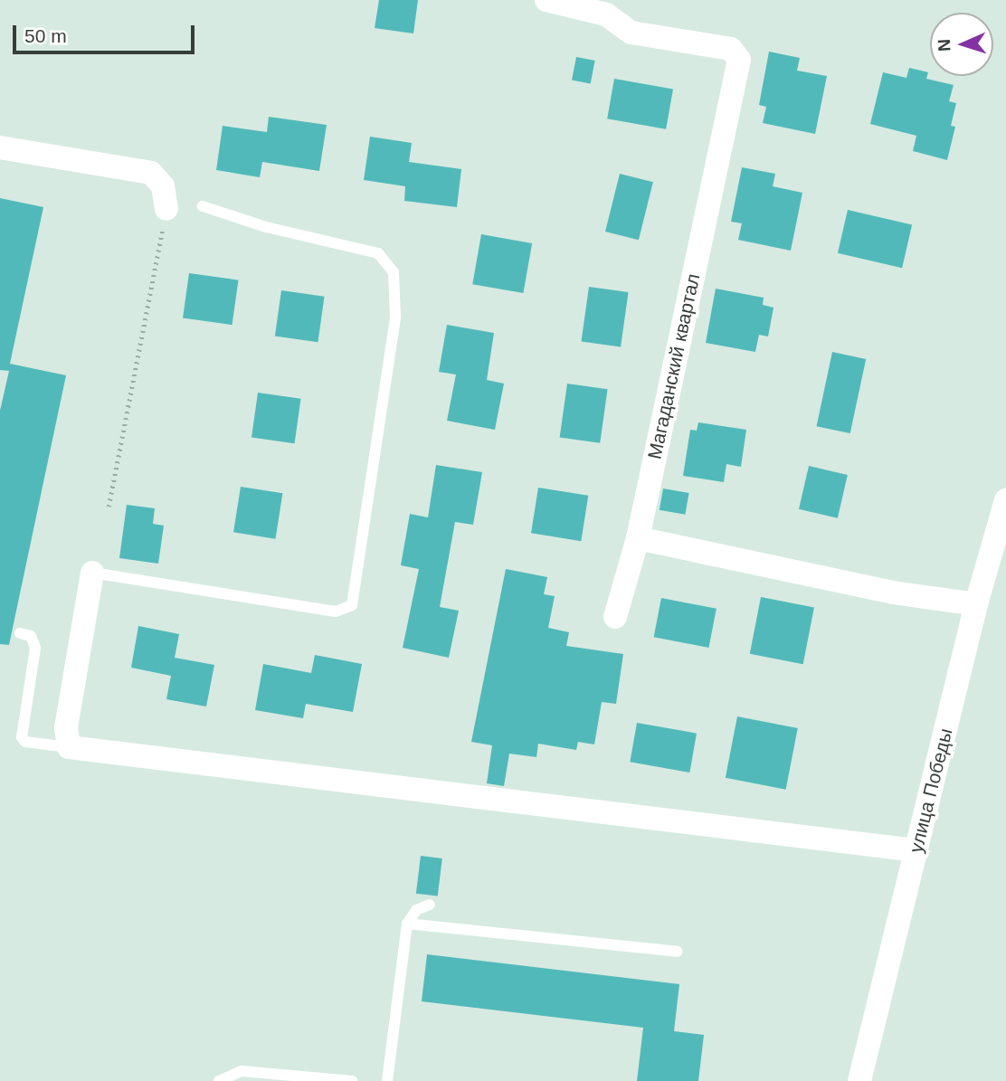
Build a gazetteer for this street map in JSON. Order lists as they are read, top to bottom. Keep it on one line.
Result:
{"streets":{"street":["Магаданский квартал","улица Победы"]},"scale_bar":"50 m","north":"left"}
